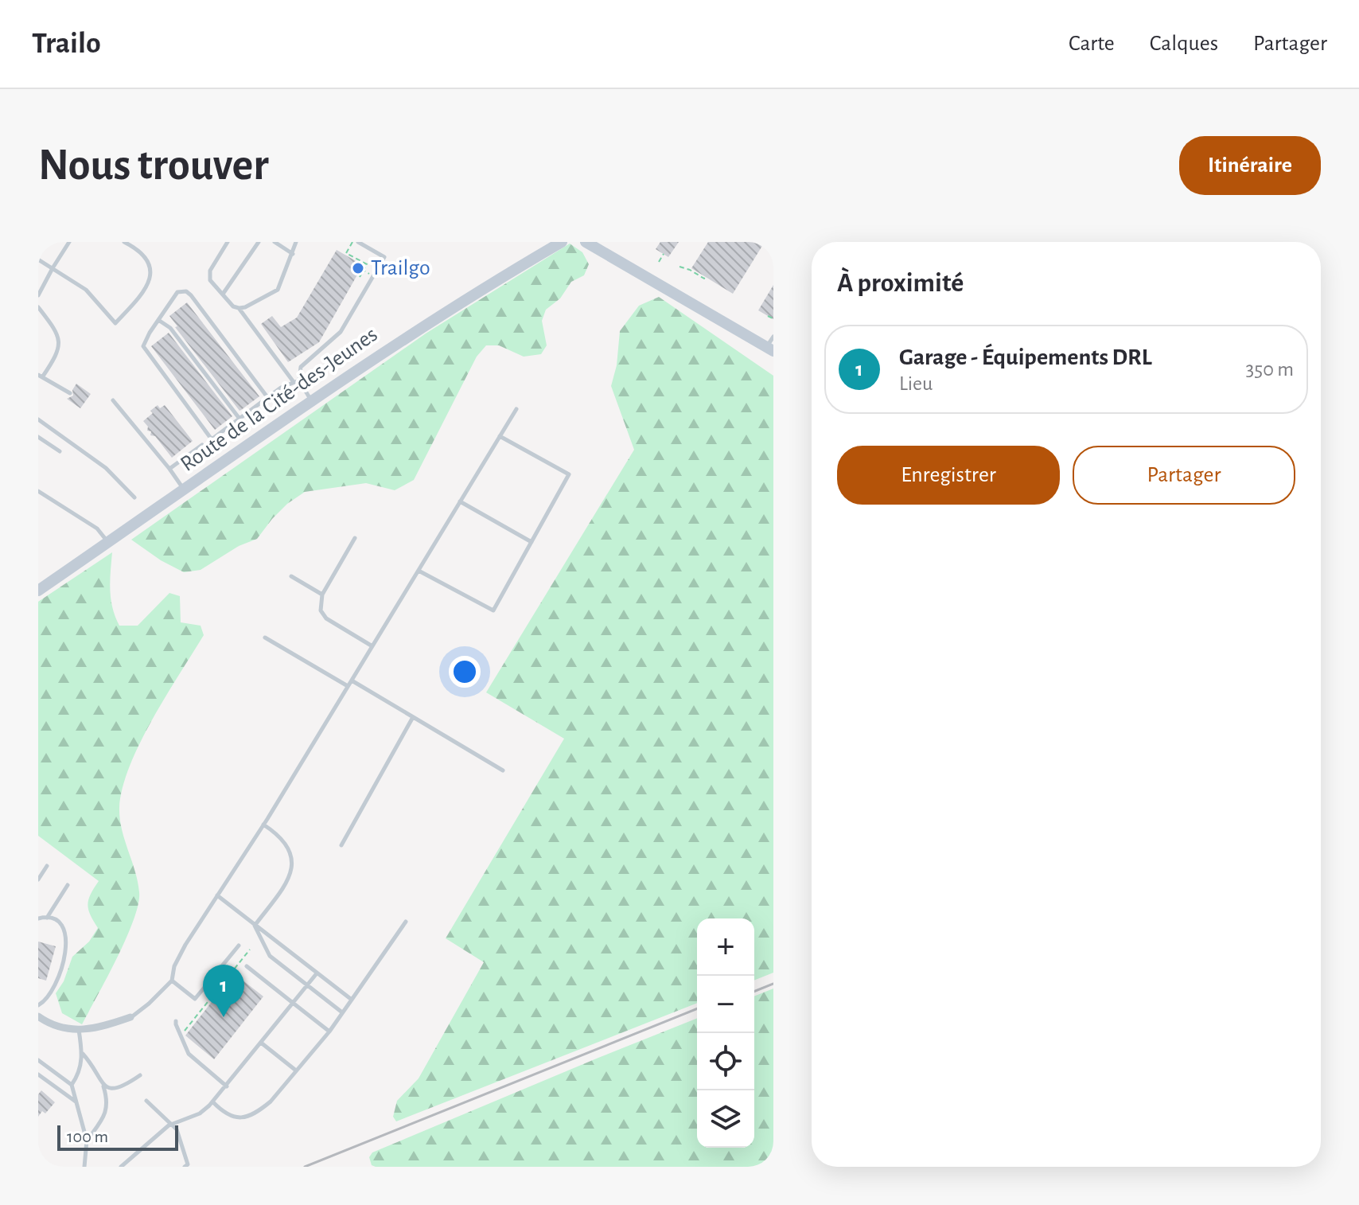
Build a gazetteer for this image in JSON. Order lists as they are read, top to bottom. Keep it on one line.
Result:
{"streets":{"main road":["Route de la Cité-des-Jeunes"]},"places":["Trailgo"],"scale_bar":"100 m","page":{"header":"Trailo","nav":["Carte","Calques","Partager"],"buttons":["Itinéraire",["Enregistrer","Partager"]],"title":"Nous trouver","heading":"À proximité","list":[{"mark":"1","name":"Garage - Équipements DRL","note":"Lieu","value":"350 m"}],"map_buttons":["+","−"],"pins":"1","scale":"100 m"}}
